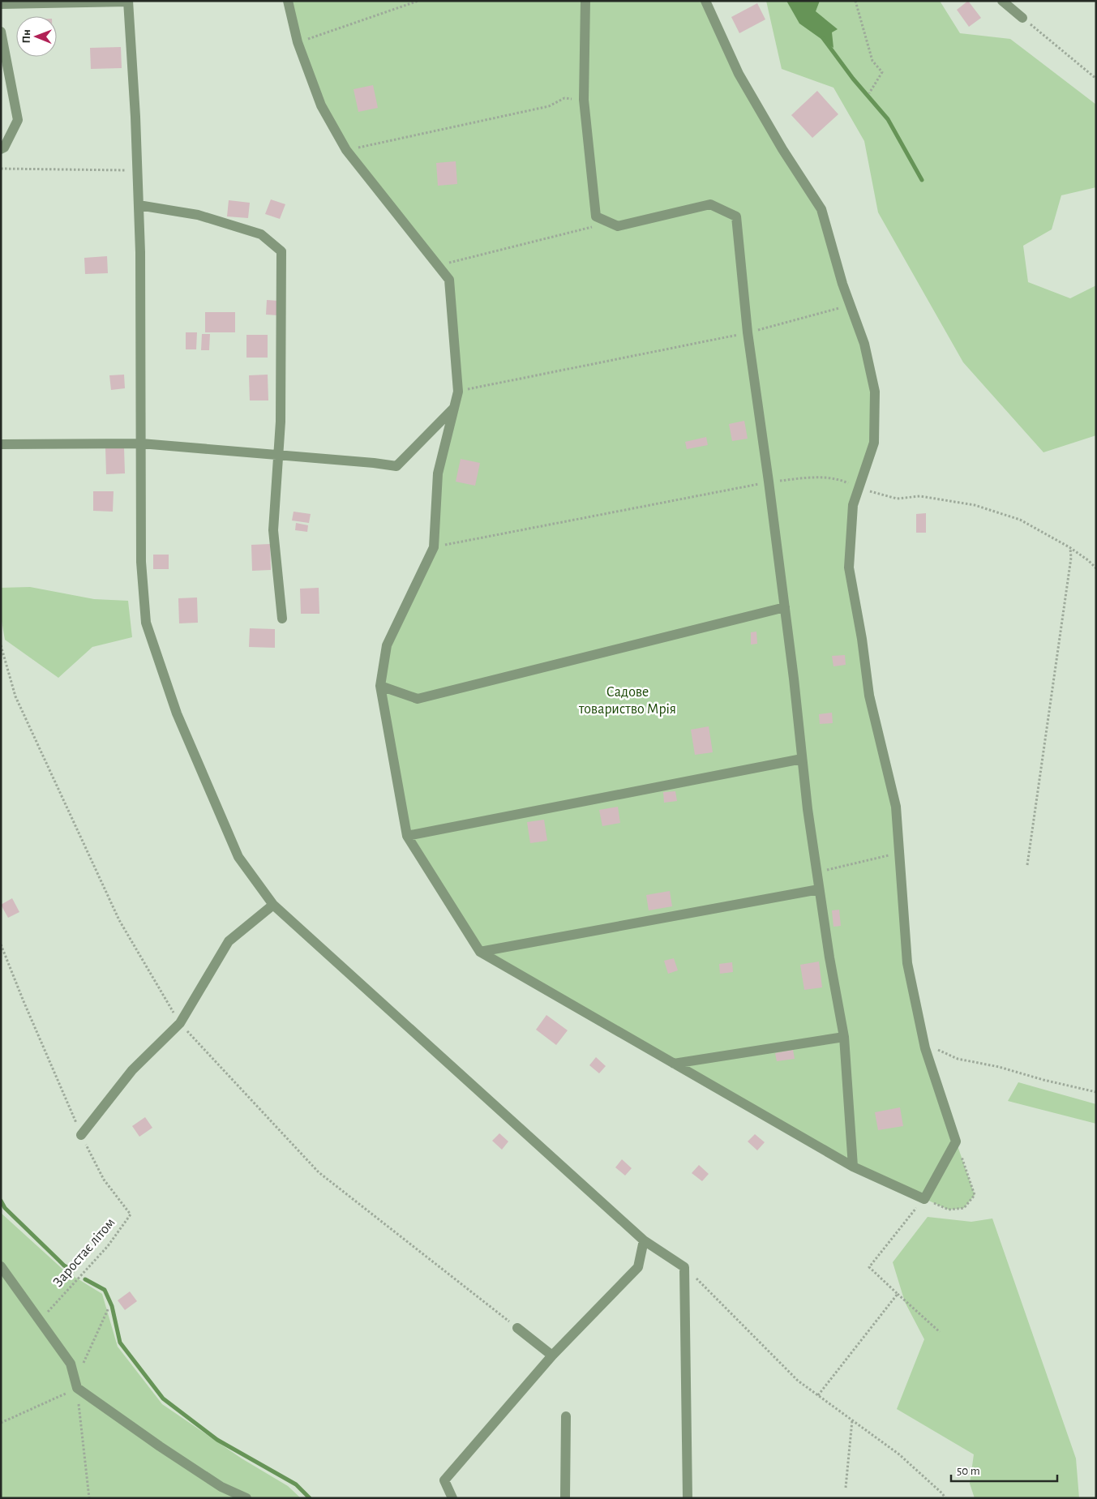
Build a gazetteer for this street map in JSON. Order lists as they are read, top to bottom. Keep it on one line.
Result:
{"streets":{"path":["Заростає літом"]},"parks":["Садове товариство Мрія"],"scale_bar":"50 m","north":"left"}
